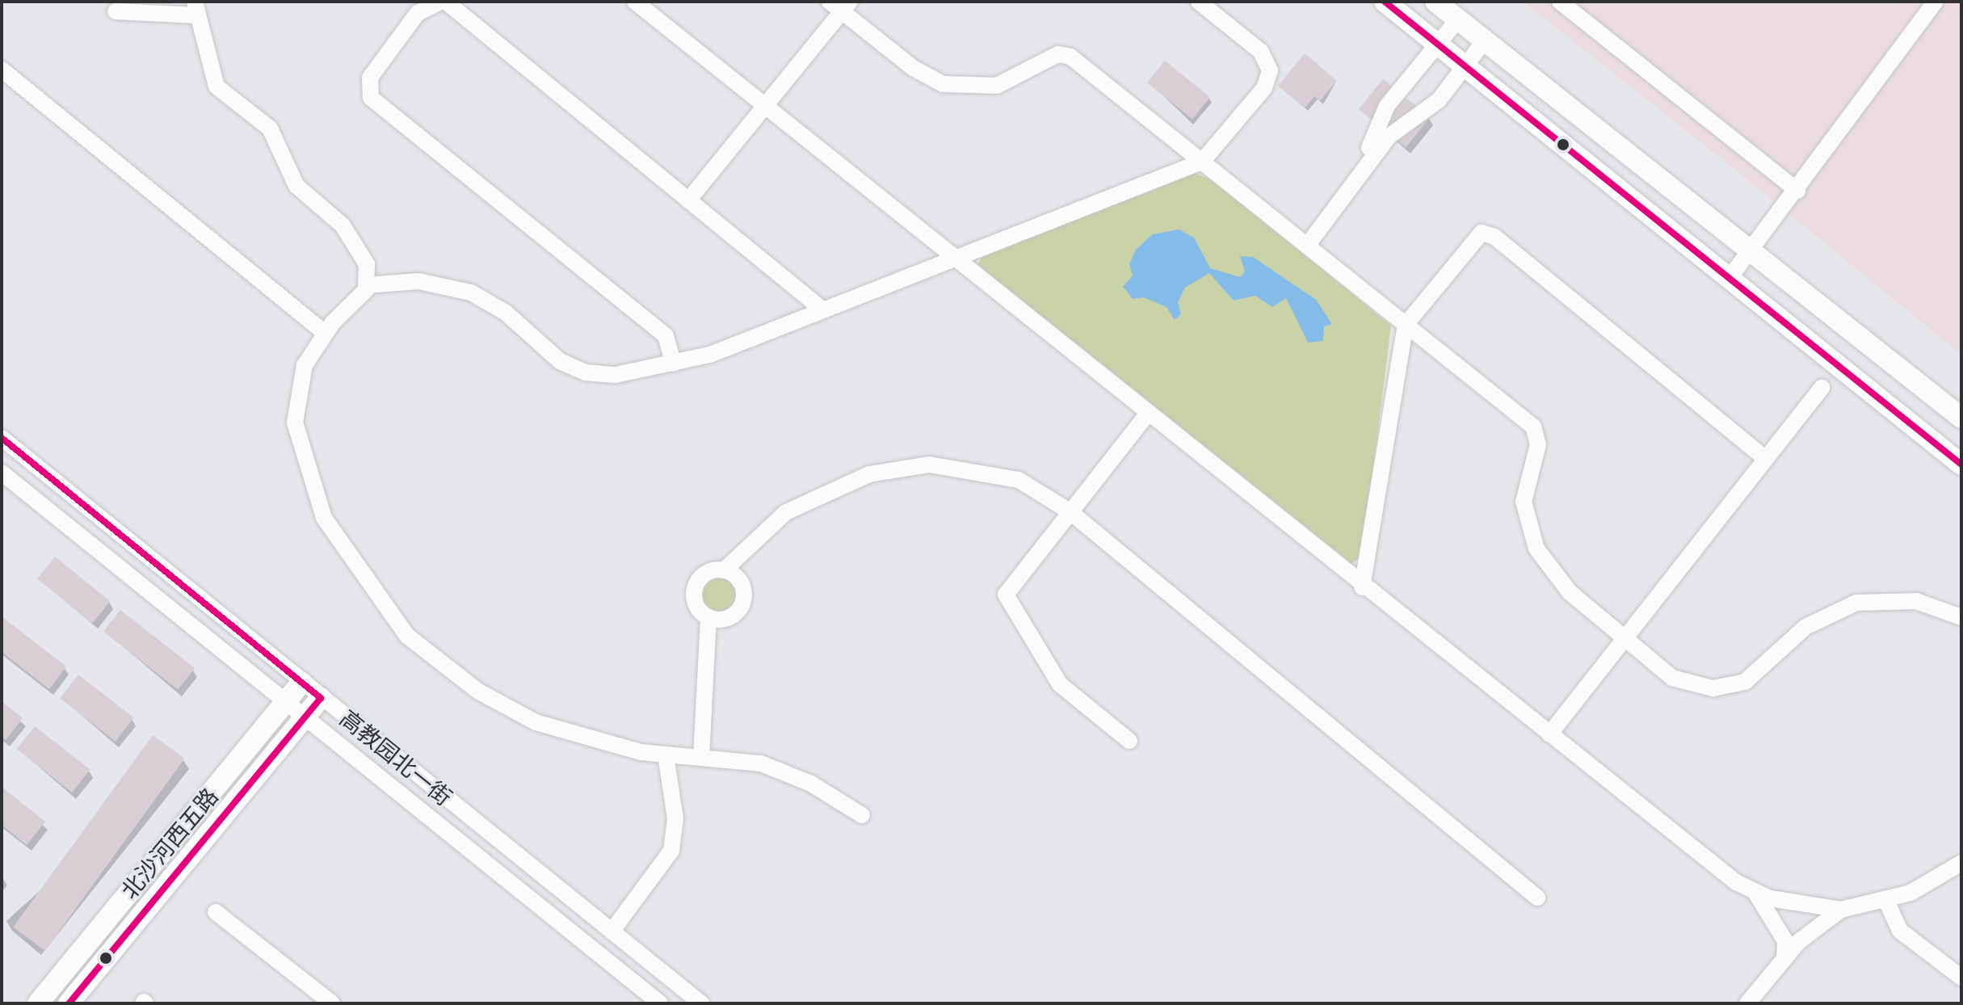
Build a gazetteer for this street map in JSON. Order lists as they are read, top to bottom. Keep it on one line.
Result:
{"streets":{"main road":["北沙河西五路"],"street":["高教园北一街"]},"crossings":[["高教园北一街","北沙河西五路"]]}
